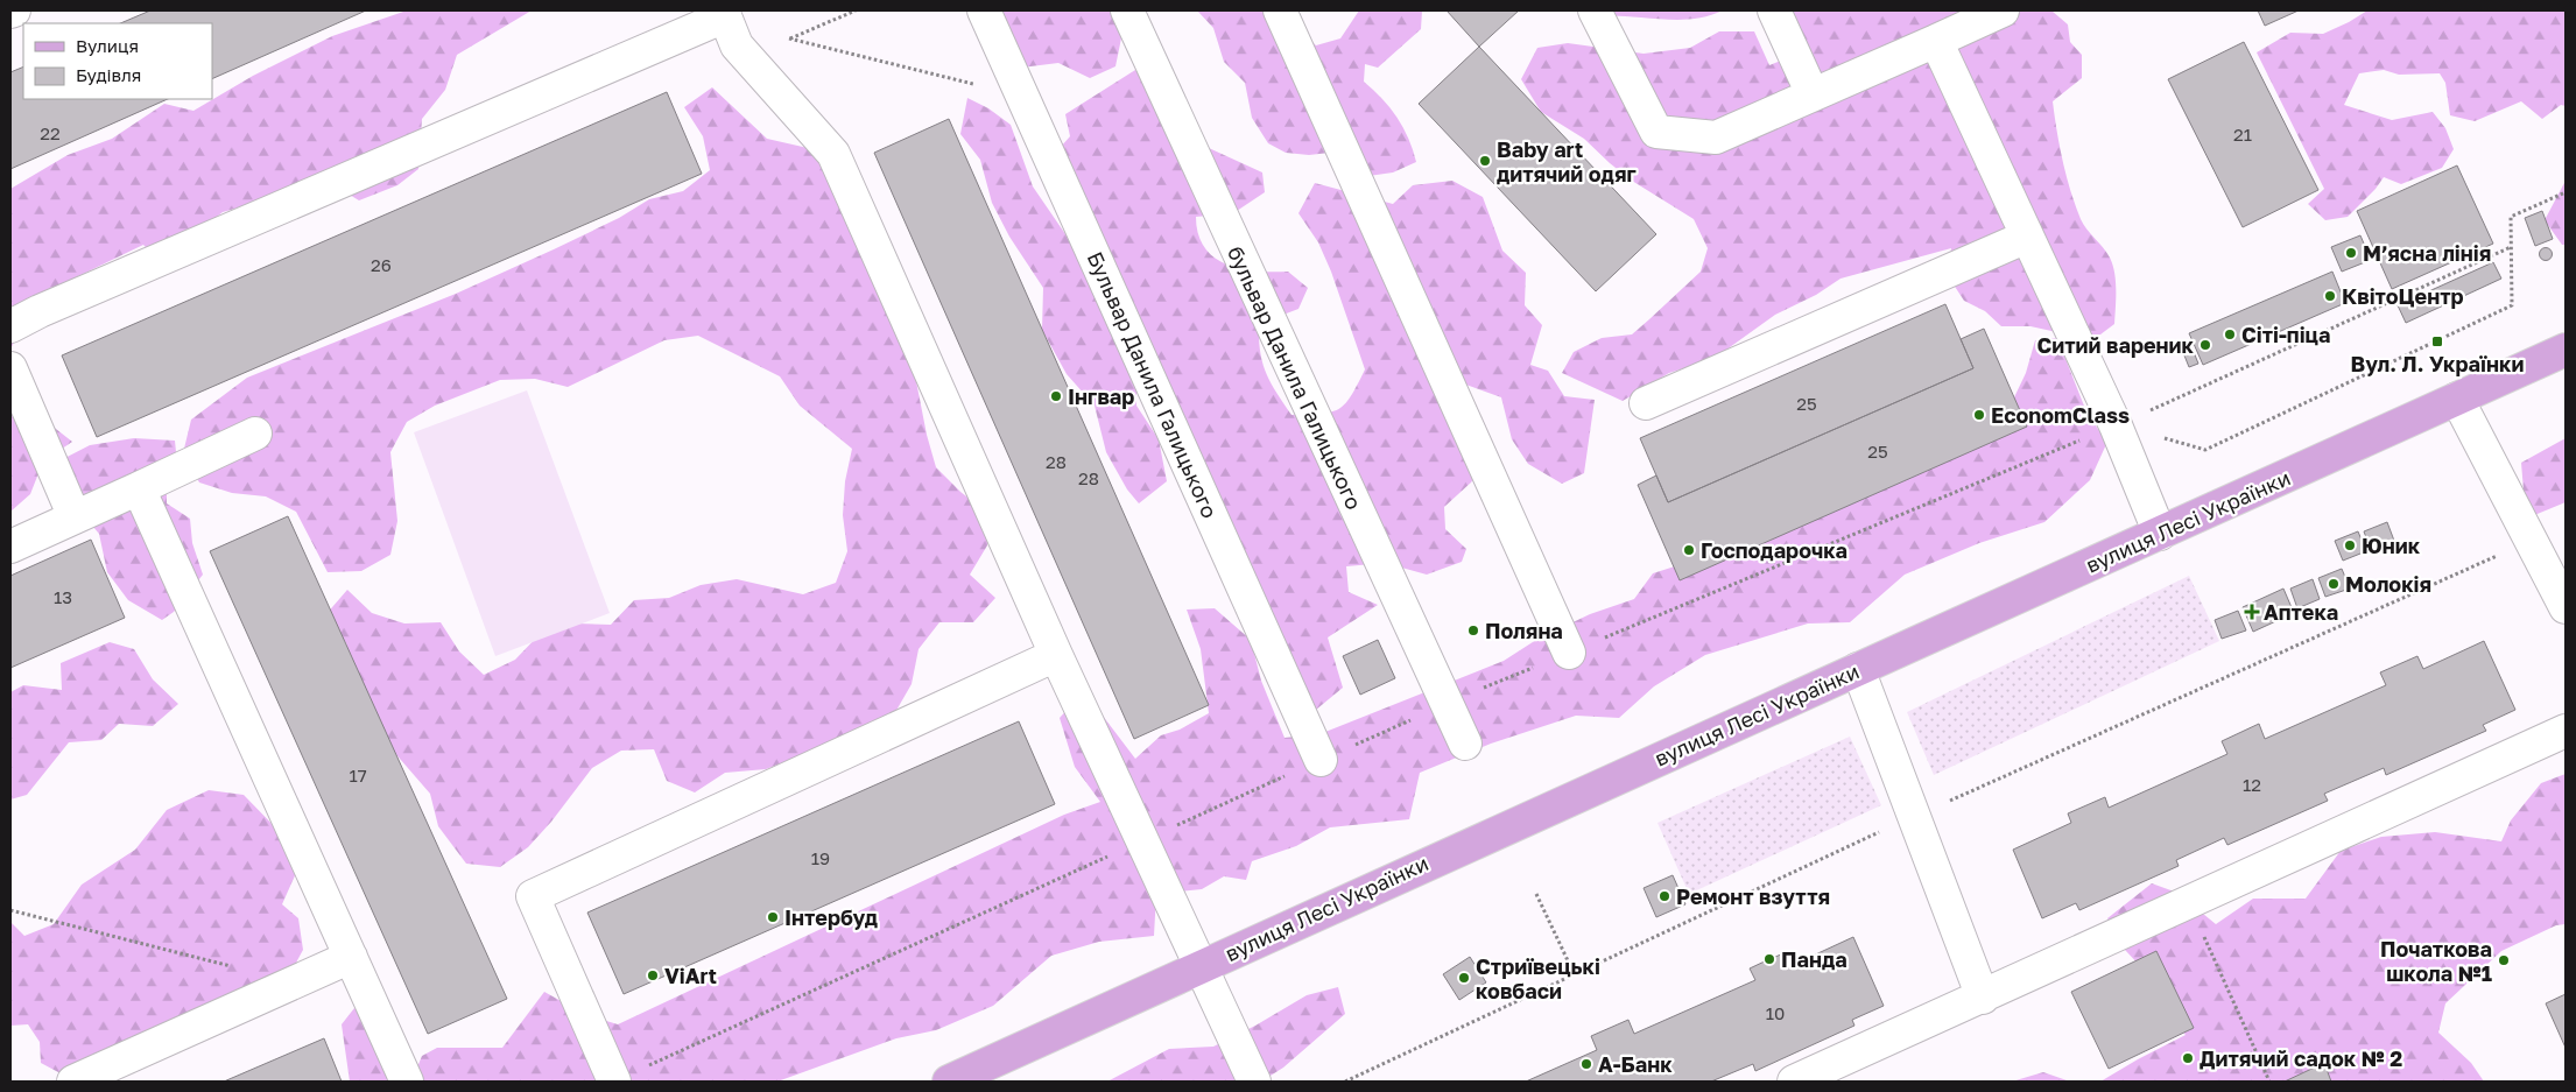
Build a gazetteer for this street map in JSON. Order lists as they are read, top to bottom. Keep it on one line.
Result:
{"streets":{"main road":["вулиця Лесі Українки"],"street":["бульвар Данила Галицького","Бульвар Данила Галицького"]},"places":{"other":["Baby art дитячий одяг","Мʼясна лінія","КвітоЦентр","Сіті-піца","Ситий вареник","Інгвар","EconomClass","Юник","Господарочка","Молокія","Поляна","Ремонт взуття","Інтербуд","Панда","Початкова школа №1","ViArt","Стриївецькі ковбаси","Дитячий садок № 2","А-Банк"],"transit":["Вул. Л. Українки"],"health":["Аптека"]},"house_numbers":["22","21","26","25","25","28","28","13","17","12","19","10"],"legend":["Вулиця","Будівля"]}
